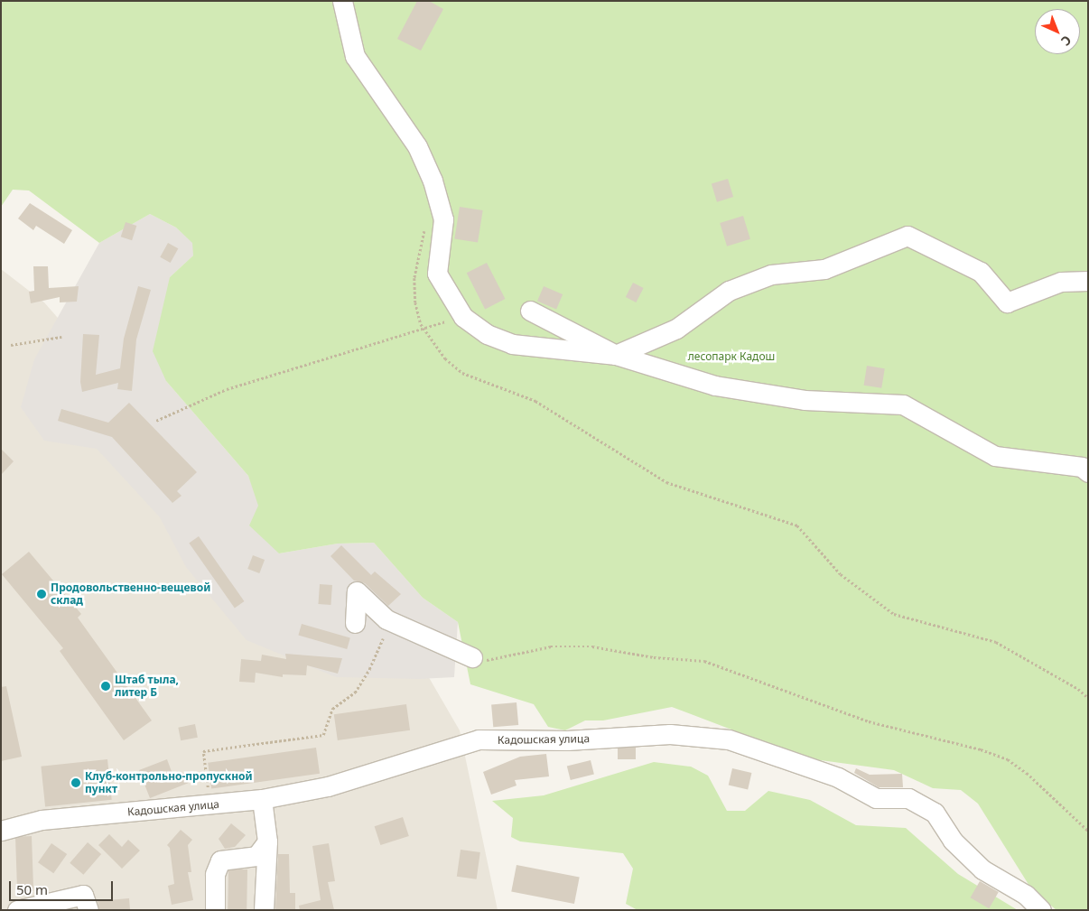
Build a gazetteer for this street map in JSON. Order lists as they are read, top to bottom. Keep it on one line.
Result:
{"streets":{"street":["Кадошская улица"]},"parks":["лесопарк Кадош"],"places":["Продовольственно-вещевой склад","Штаб тыла, литер Б","Клуб-контрольно-пропускной пункт"],"scale_bar":"50 m","north":"bottom right"}
